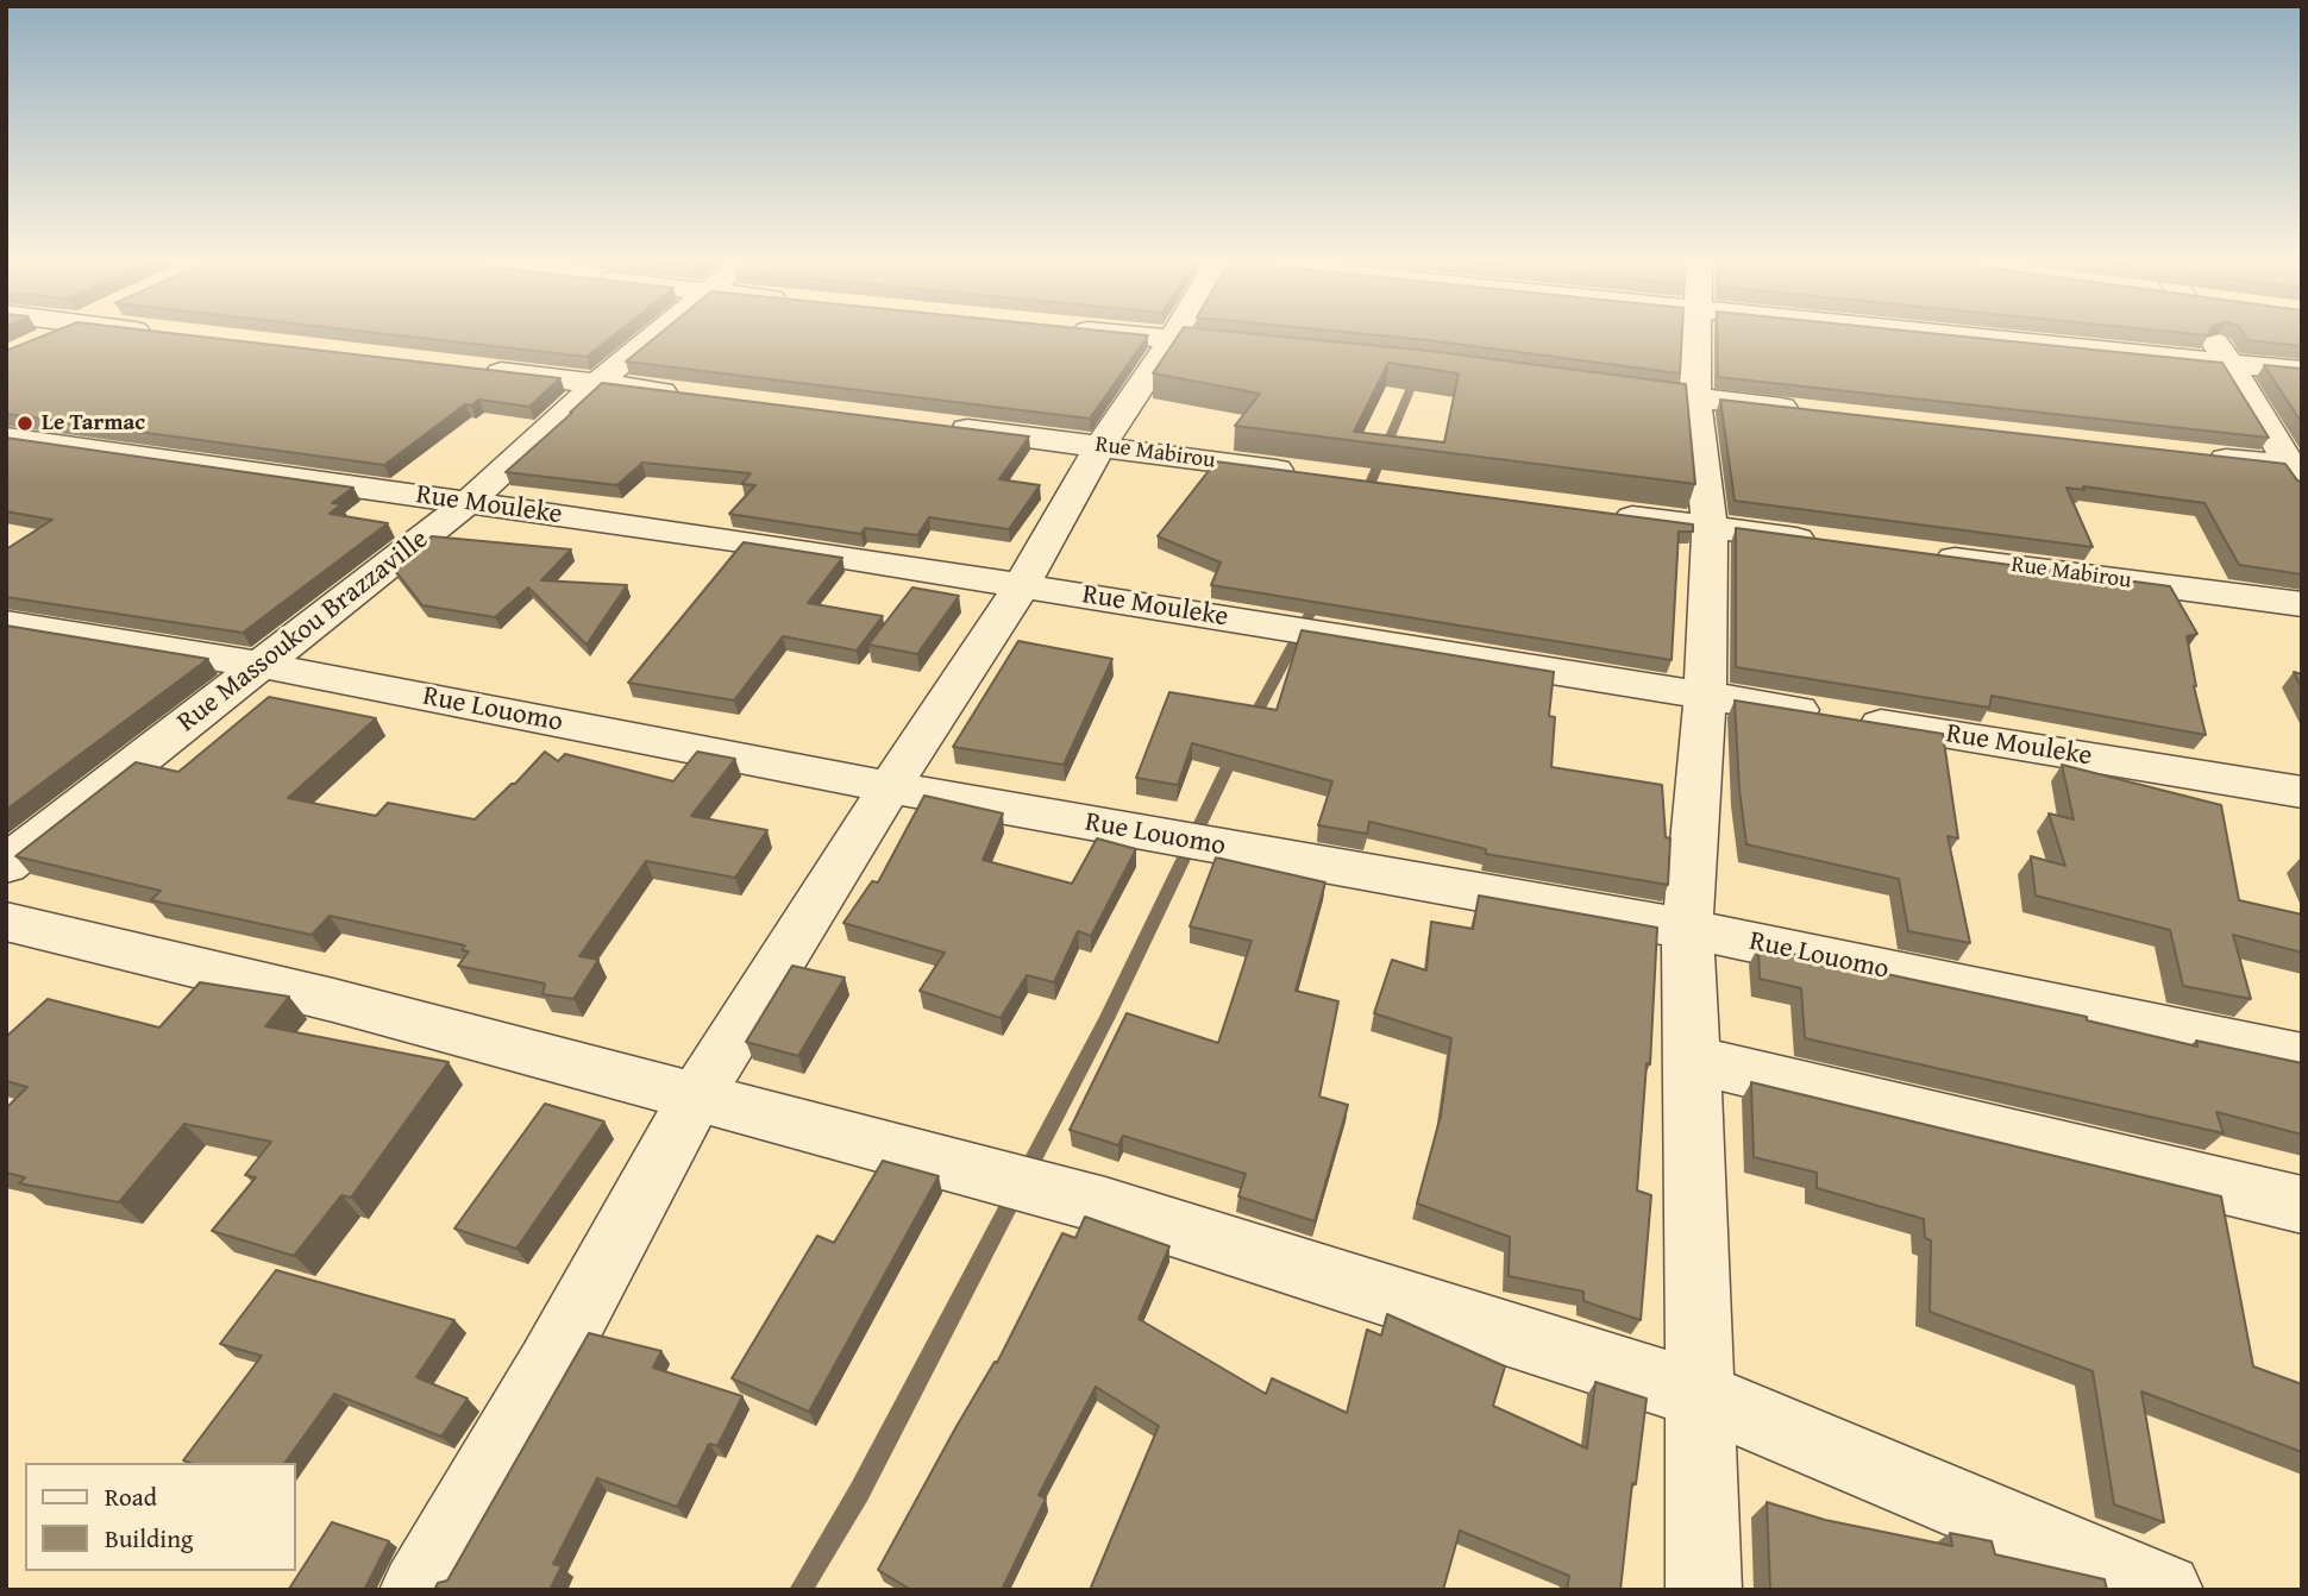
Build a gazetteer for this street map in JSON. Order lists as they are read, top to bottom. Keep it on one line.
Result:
{"streets":{"street":["Rue Mabirou","Rue Mouleke","Rue Massoukou Brazzaville","Rue Louomo"]},"crossings":[["Rue Mouleke","Rue Massoukou Brazzaville"],["Rue Massoukou Brazzaville","Rue Louomo"]],"places":["Le Tarmac"],"legend":["Road","Building"]}
